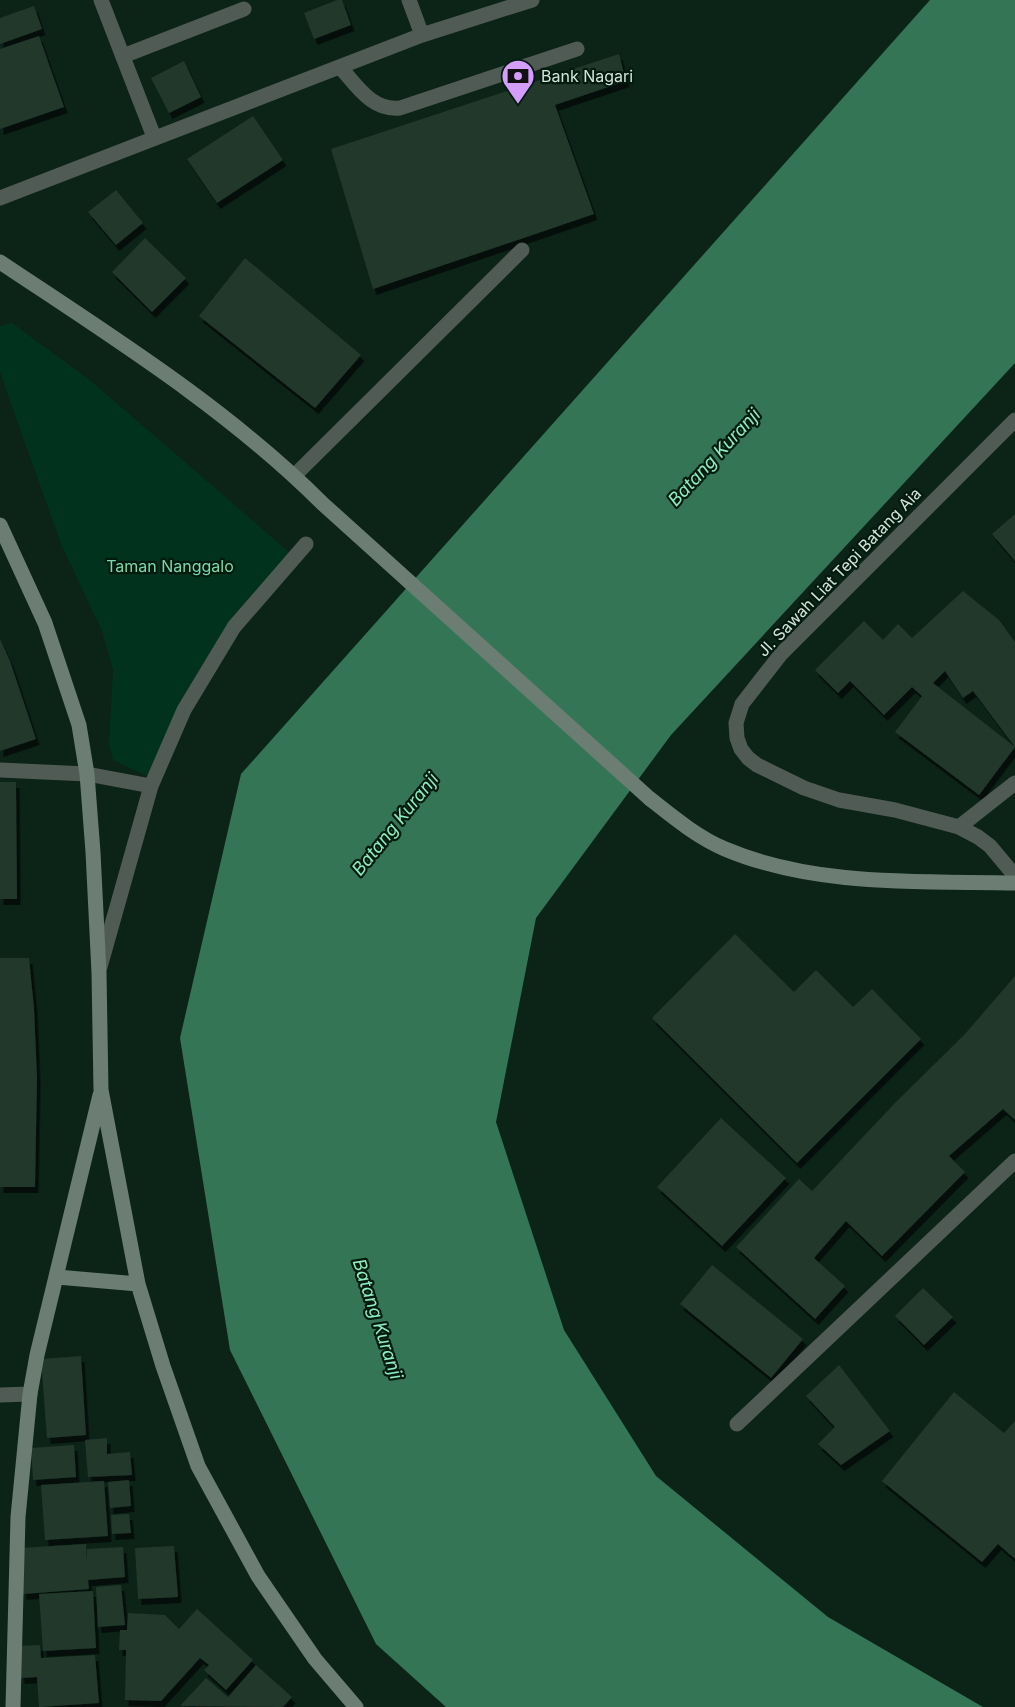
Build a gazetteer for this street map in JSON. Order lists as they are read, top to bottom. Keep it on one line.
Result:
{"streets":{"street":["Jl. Sawah Liat Tepi Batang Aia"]},"water":["Batang Kuranji"],"parks":["Taman Nanggalo"],"places":{"bank":["Bank Nagari"]}}
